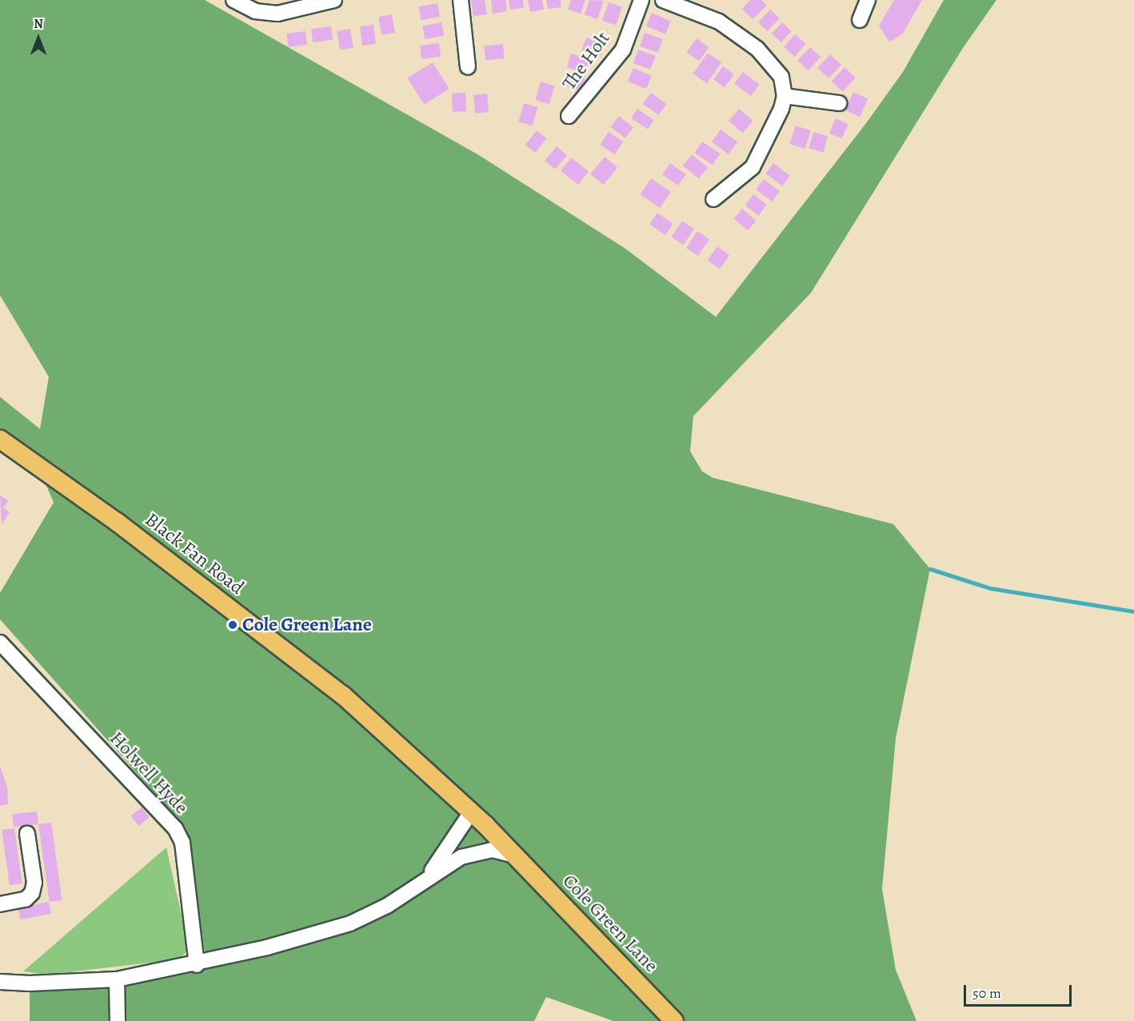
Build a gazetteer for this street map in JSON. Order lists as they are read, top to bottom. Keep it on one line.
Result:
{"streets":{"main road":["Black Fan Road","Cole Green Lane"],"street":["The Holt","Holwell Hyde"]},"crossings":[["Black Fan Road","Cole Green Lane"]],"places":["Cole Green Lane"],"scale_bar":"50 m","north":"top"}
